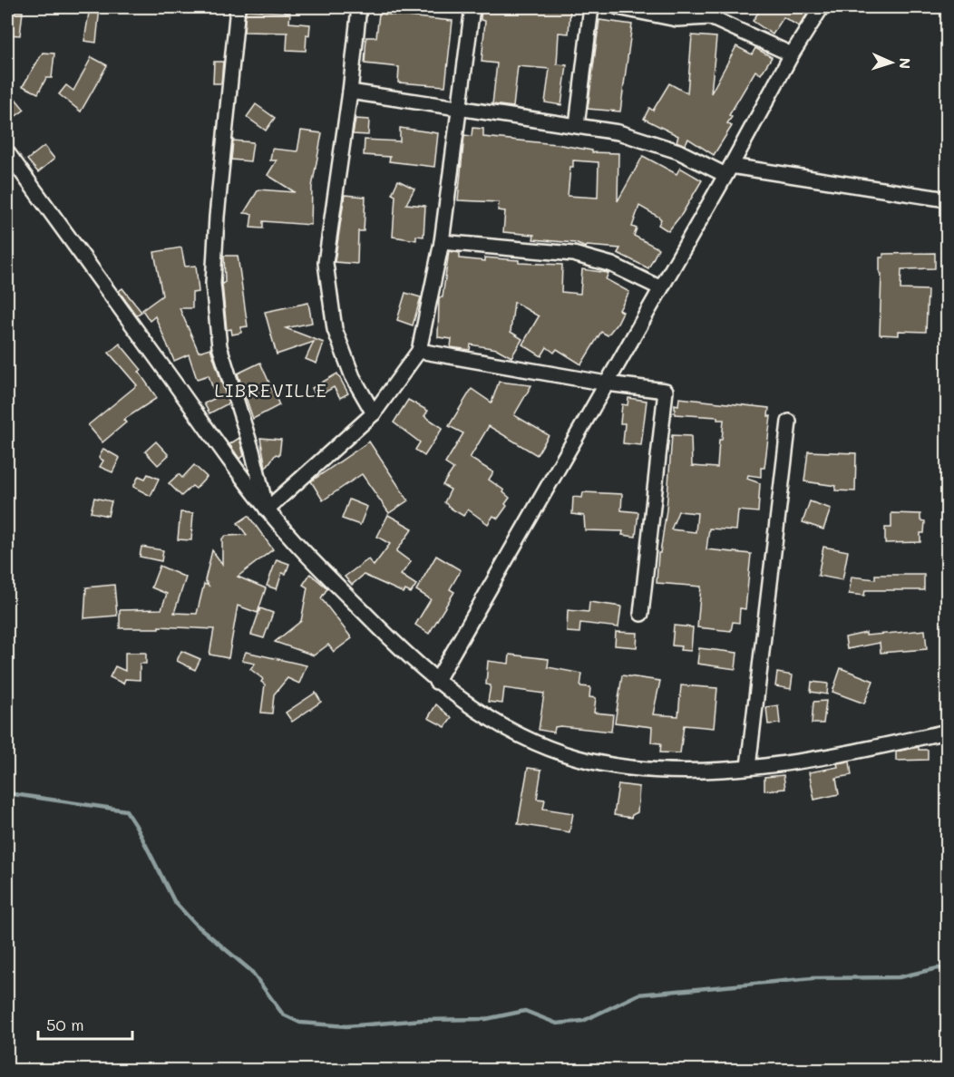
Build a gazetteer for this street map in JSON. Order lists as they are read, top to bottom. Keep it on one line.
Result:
{"districts":["LIBREVILLE"],"scale_bar":"50 m","north":"right"}
